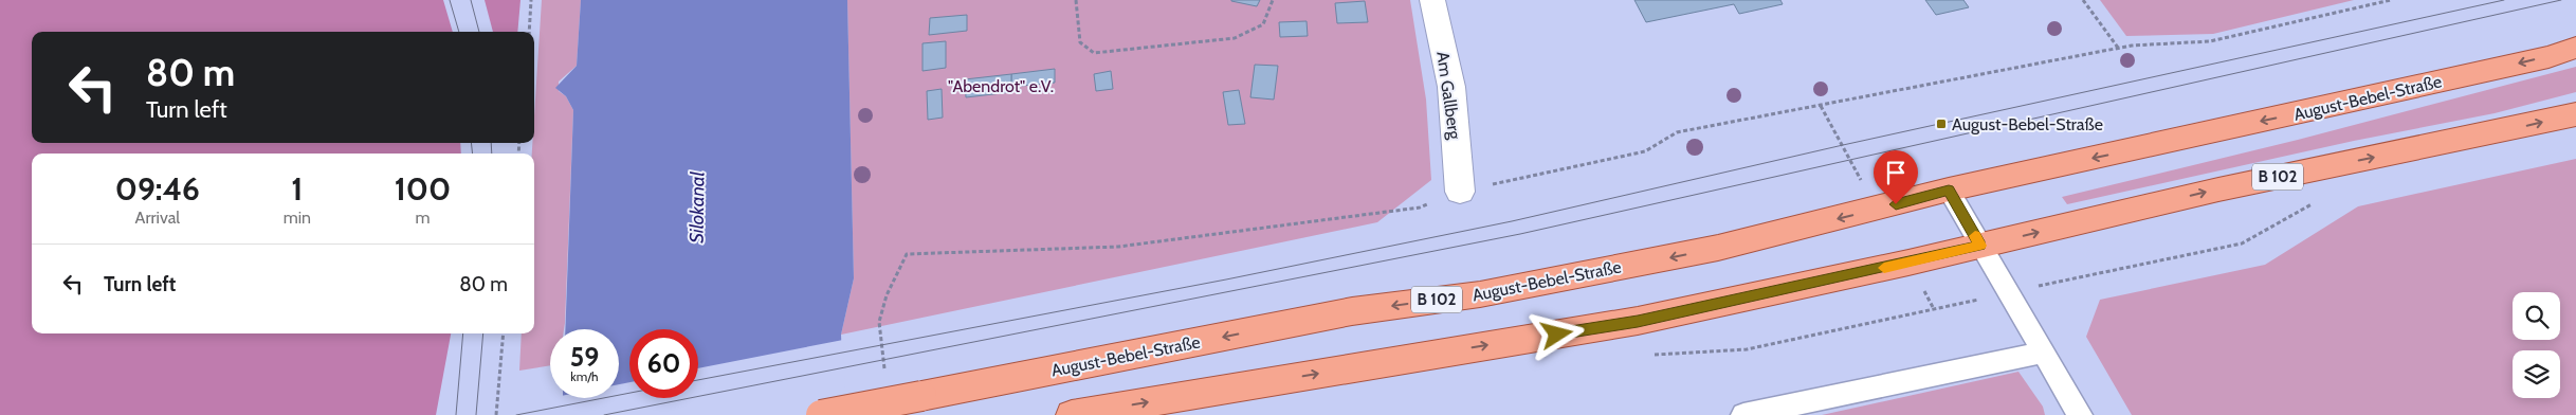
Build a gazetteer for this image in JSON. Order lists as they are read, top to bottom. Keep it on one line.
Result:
{"streets":{"main road":["August-Bebel-Straße","B 102"],"street":["Am Gallberg"]},"water":["Silokanal"],"parks":["\"Abendrot\" e.V."],"places":{"transit":["August-Bebel-Straße"]},"page":{"turn":["80 m","Turn left"],"eta":["09:46","Arrival","1","min","100","m"],"list":[{"name":"Turn left","value":"80 m"}],"speed":"59 km/h","limit":"60"}}
